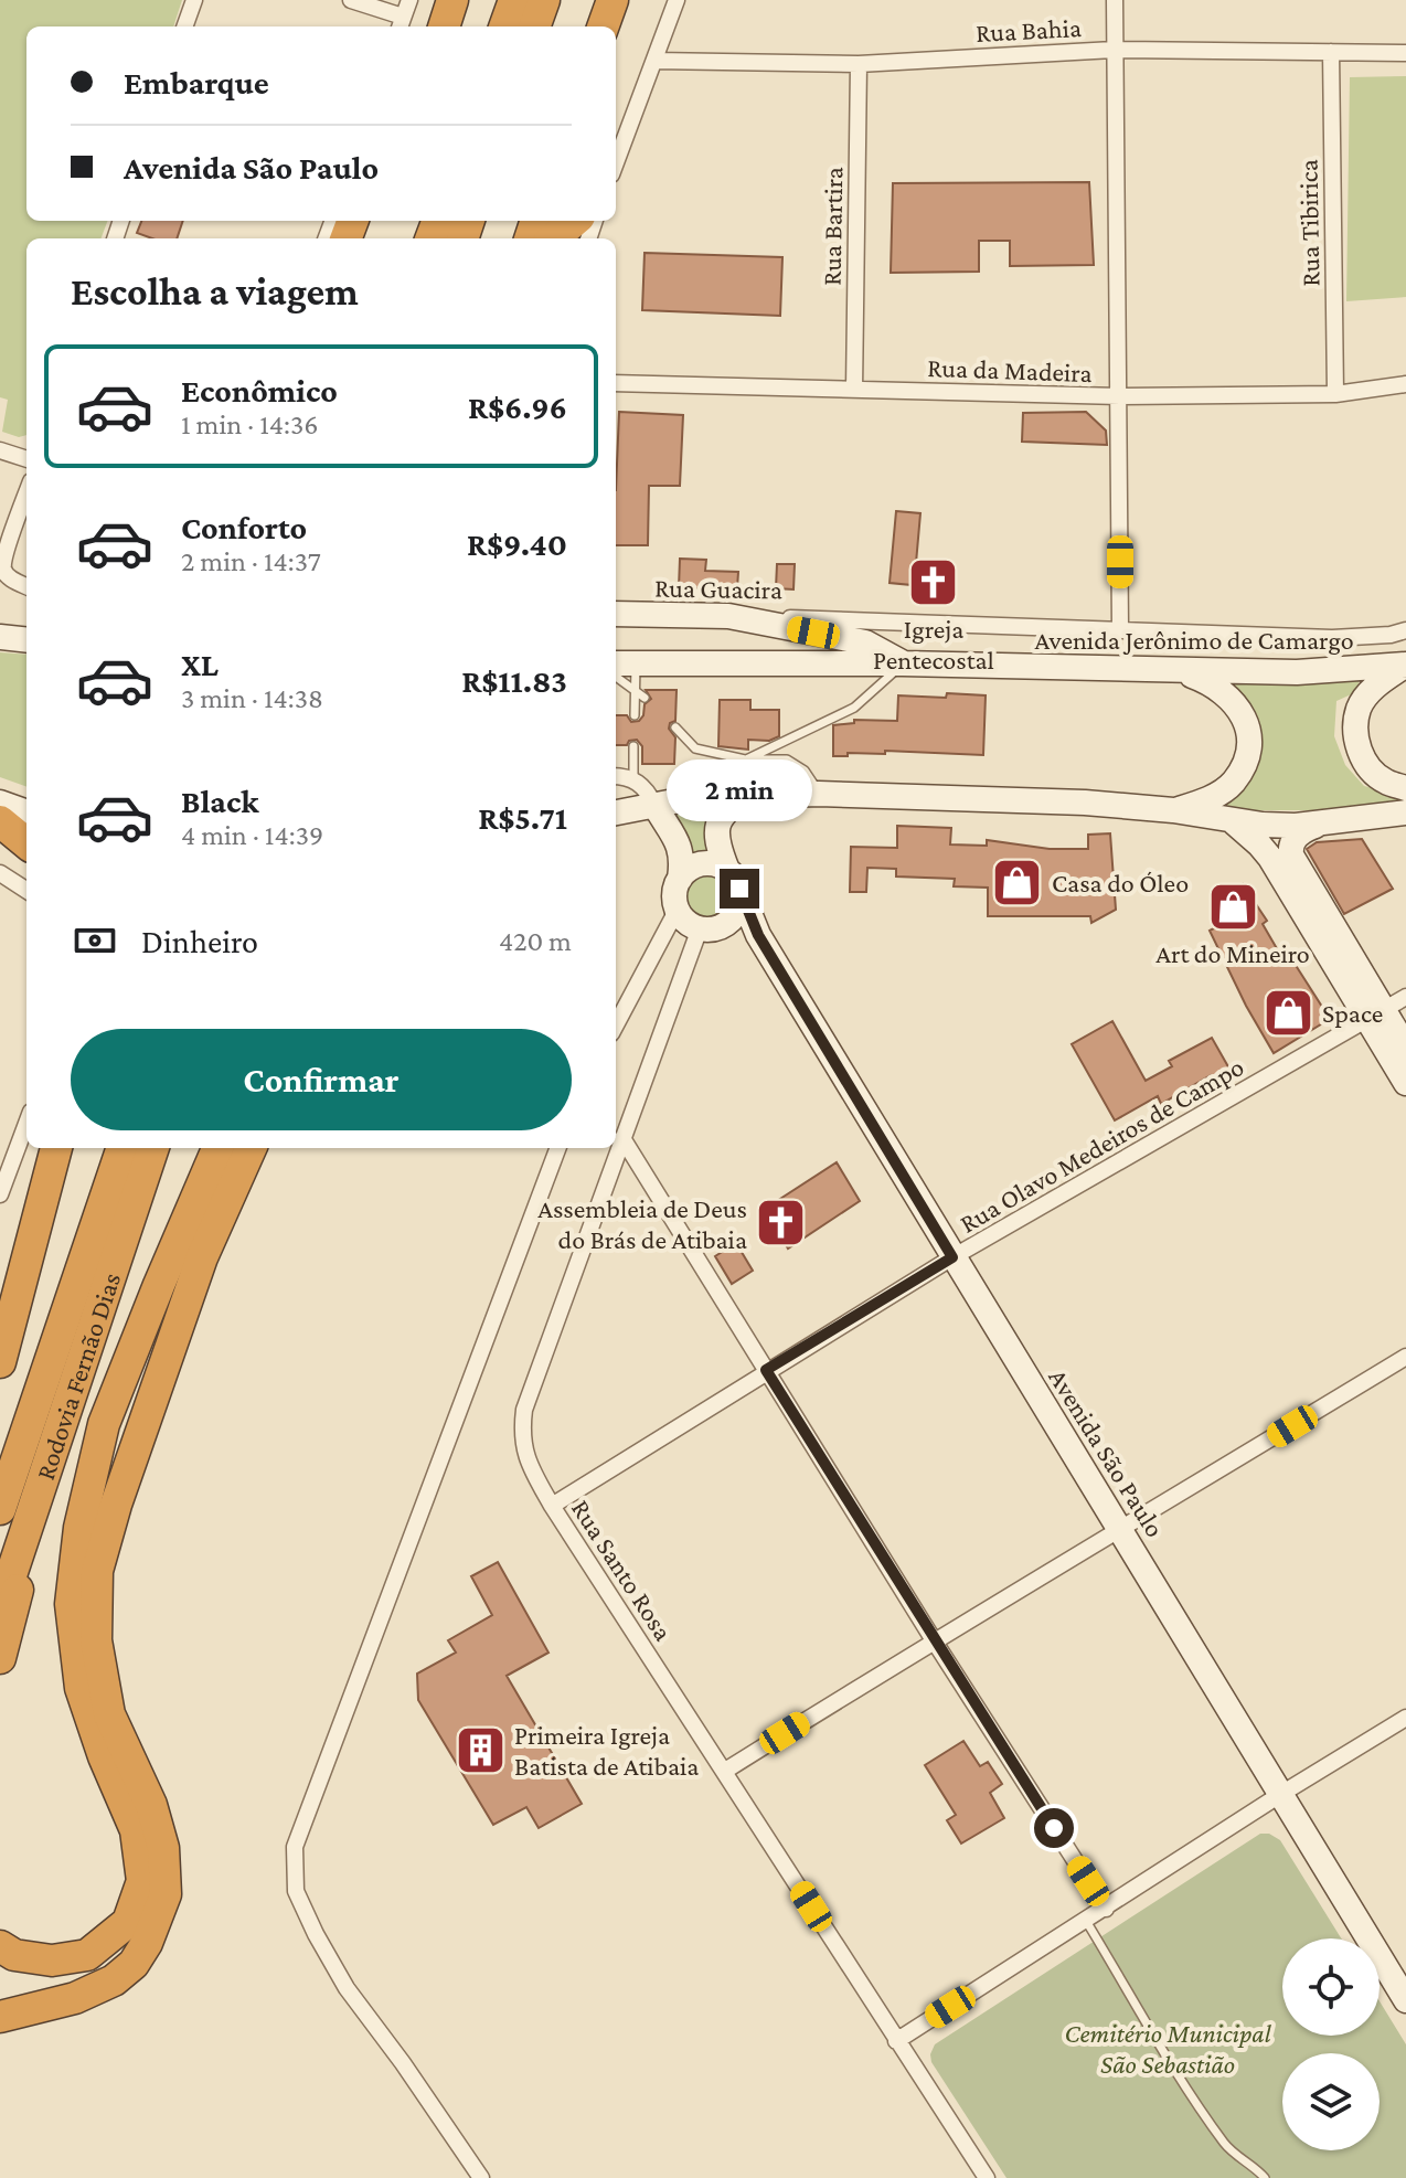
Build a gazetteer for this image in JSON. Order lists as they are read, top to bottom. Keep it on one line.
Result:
{"streets":{"highway":["Rodovia Fernão Dias"],"main road":["Rua Guacira","Avenida Jerônimo de Camargo","Avenida São Paulo"],"street":["Rua Bahia","Rua Tibirica","Rua Bartira","Rua da Madeira","Rua Olavo Medeiros de Campo","Rua Santo Rosa"]},"crossings":[["Rua Bahia","Rua Tibirica"],["Rua Bahia","Rua Bartira"],["Rua Tibirica","Rua da Madeira"],["Rua Bartira","Rua da Madeira"],["Rua Olavo Medeiros de Campo","Avenida São Paulo"],["Rua Olavo Medeiros de Campo","Rua Santo Rosa"],["Avenida São Paulo","Rua Santo Rosa"]],"parks":["Cemitério Municipal São Sebastião"],"places":{"church":["Igreja Pentecostal","Assembleia de Deus do Brás de Atibaia"],"shop":["Casa do Óleo","Art do Mineiro","Space"],"building":["Primeira Igreja Batista de Atibaia"]},"page":{"banner":["Embarque","Avenida São Paulo"],"heading":"Escolha a viagem","list":[{"name":"Econômico","note":"1 min · 14:36","value":"R$6.96"},{"name":"Conforto","note":"2 min · 14:37","value":"R$9.40"},{"name":"XL","note":"3 min · 14:38","value":"R$11.83"},{"name":"Black","note":"4 min · 14:39","value":"R$5.71"}],"bubble":"2 min","pay":["Dinheiro","420 m"],"buttons":"Confirmar"}}
